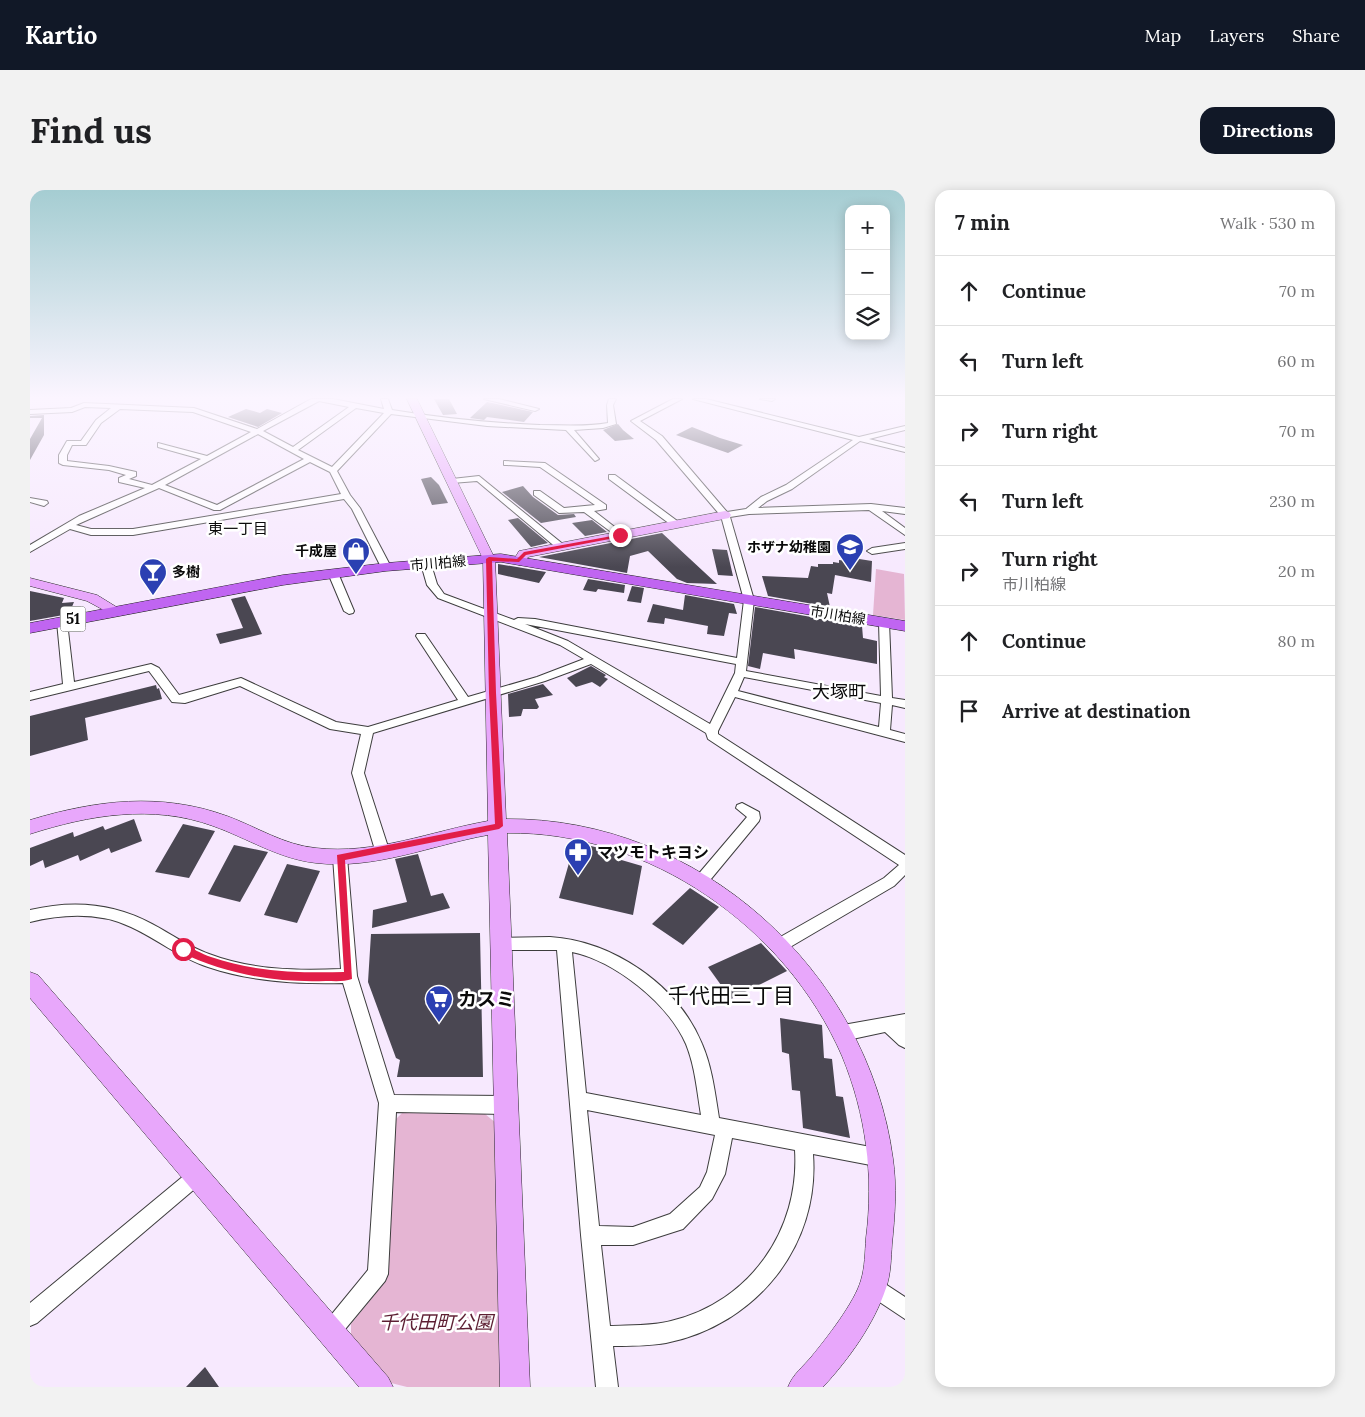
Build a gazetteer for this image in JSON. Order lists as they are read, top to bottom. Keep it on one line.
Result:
{"streets":{"main road":["市川柏線","51"]},"districts":["東一丁目","大塚町","千代田三丁目"],"parks":["千代田町公園"],"places":{"school or university":["ホザナ幼稚園"],"shop":["千成屋"],"bar":["多樹"],"pharmacy":["マツモトキヨシ"],"supermarket":["カスミ"]},"page":{"header":"Kartio","nav":["Map","Layers","Share"],"buttons":"Directions","title":"Find us","heading":["7 min","Walk · 530 m"],"map_buttons":["+","−"],"list":[["Continue","70 m"],["Turn left","60 m"],["Turn right","70 m"],["Turn left","230 m"],["Turn right","市川柏線","20 m"],["Continue","80 m"],"Arrive at destination"]}}
